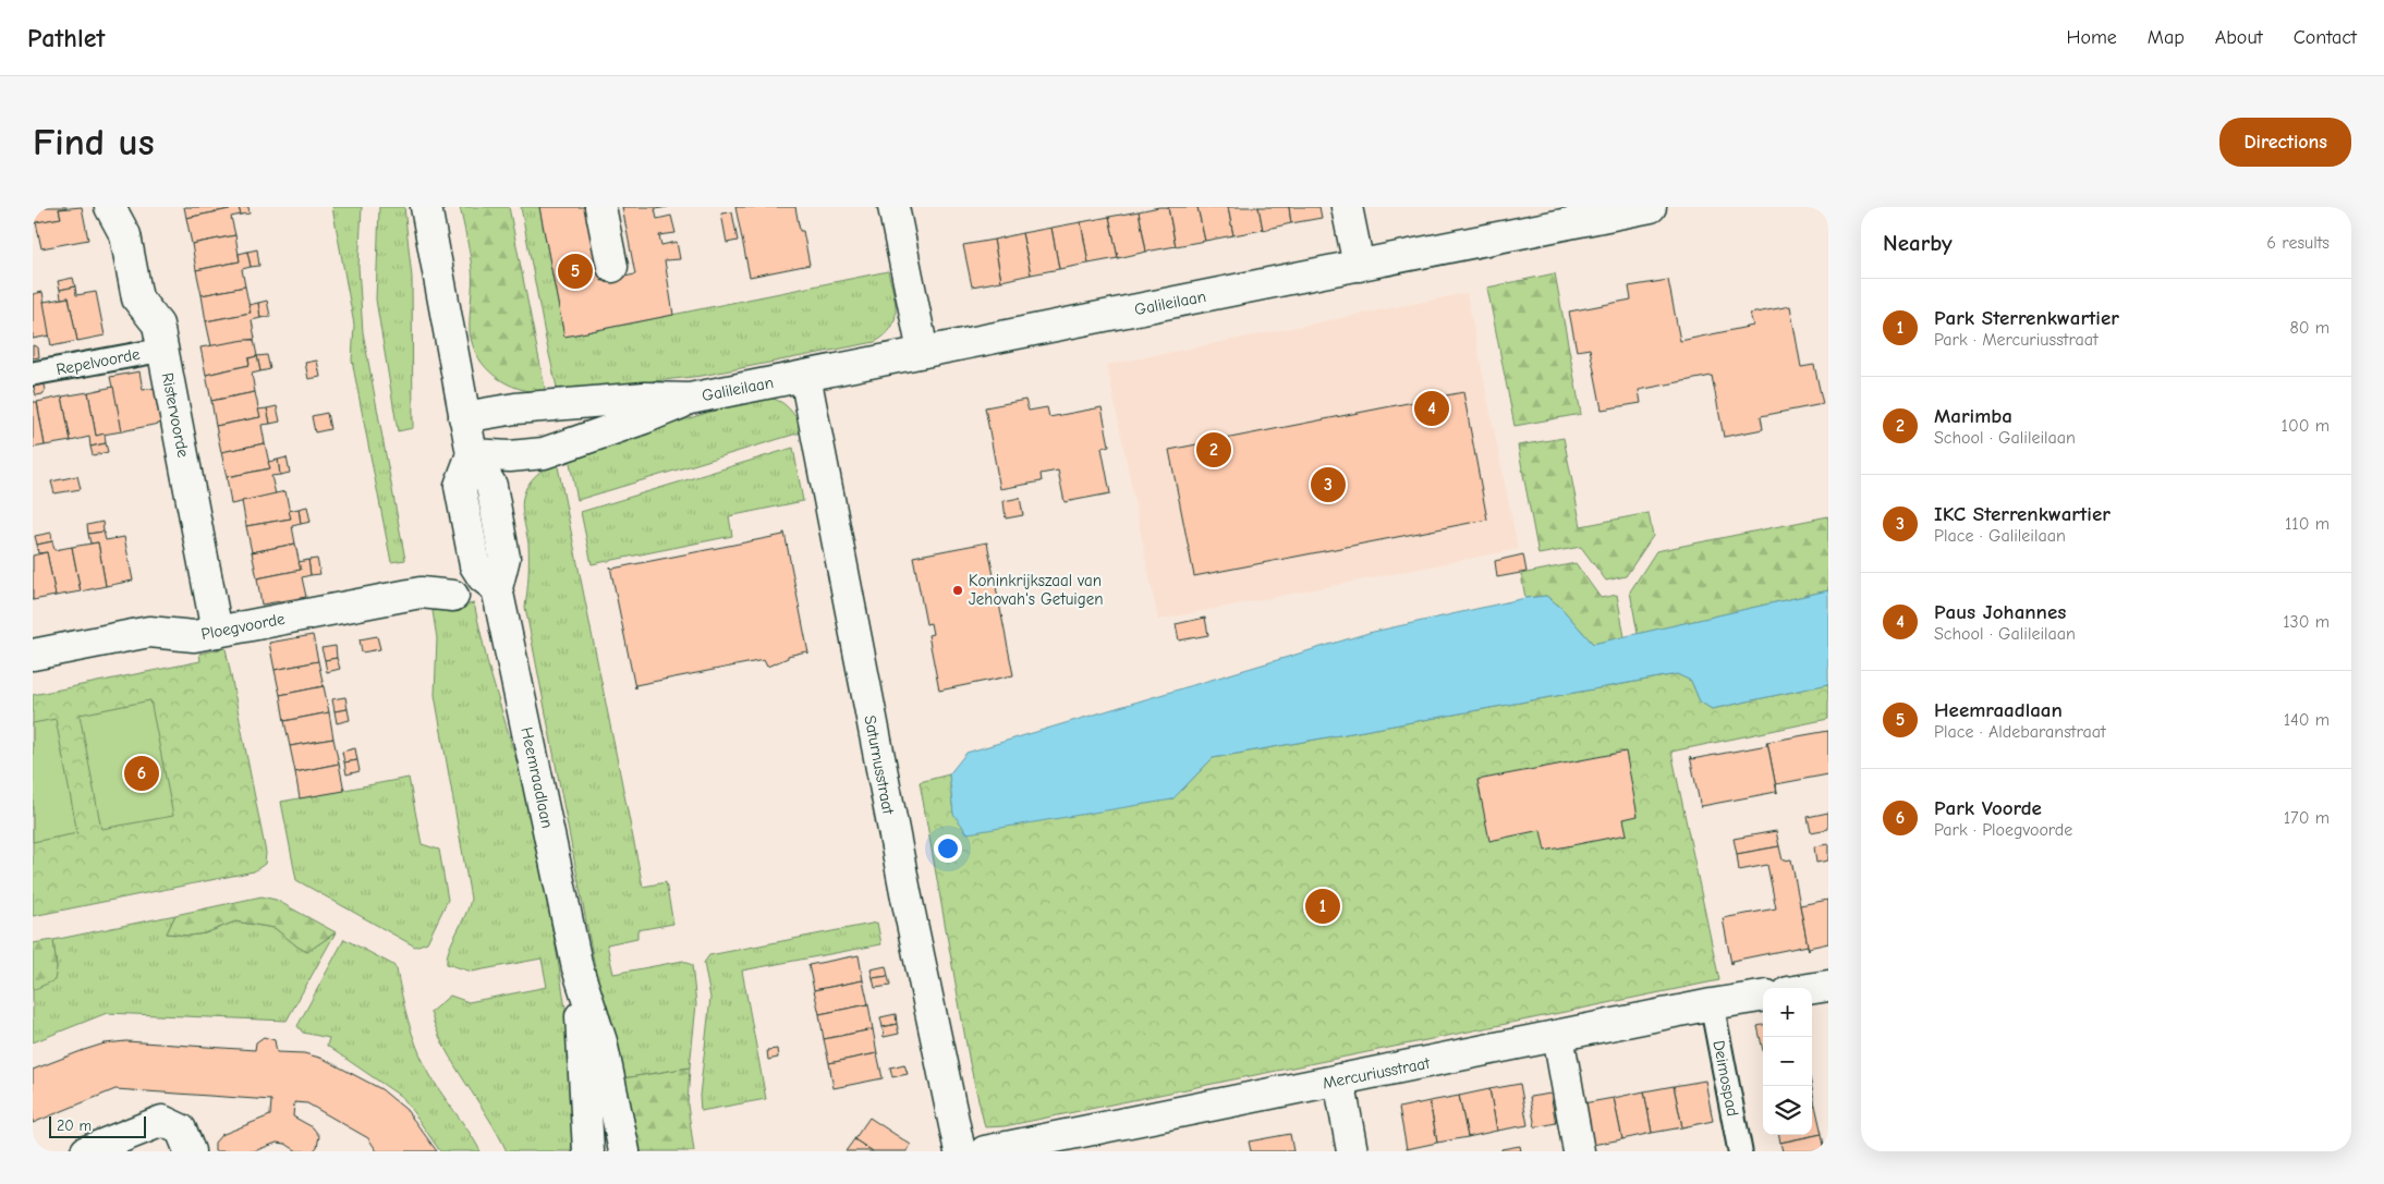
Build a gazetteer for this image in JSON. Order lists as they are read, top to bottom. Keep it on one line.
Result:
{"streets":{"street":["Galileilaan","Repelvoorde","Ristervoorde","Ploegvoorde","Saturnusstraat","Heemraadlaan","Mercuriusstraat","Deimospad"]},"crossings":[["Galileilaan","Saturnusstraat"],["Galileilaan","Heemraadlaan"],["Repelvoorde","Ristervoorde"],["Ristervoorde","Ploegvoorde"],["Mercuriusstraat","Deimospad"]],"places":["Koninkrijkszaal van Jehovah's Getuigen"],"scale_bar":"20 m","page":{"header":"Pathlet","nav":["Home","Map","About","Contact"],"buttons":"Directions","title":"Find us","heading":["Nearby","6 results"],"pins":["5","4","2","3","6","1"],"list":[{"mark":"1","name":"Park Sterrenkwartier","note":"Park · Mercuriusstraat","value":"80 m"},{"mark":"2","name":"Marimba","note":"School · Galileilaan","value":"100 m"},{"mark":"3","name":"IKC Sterrenkwartier","note":"Place · Galileilaan","value":"110 m"},{"mark":"4","name":"Paus Johannes","note":"School · Galileilaan","value":"130 m"},{"mark":"5","name":"Heemraadlaan","note":"Place · Aldebaranstraat","value":"140 m"},{"mark":"6","name":"Park Voorde","note":"Park · Ploegvoorde","value":"170 m"}],"map_buttons":["+","−"],"scale":"20 m"}}
